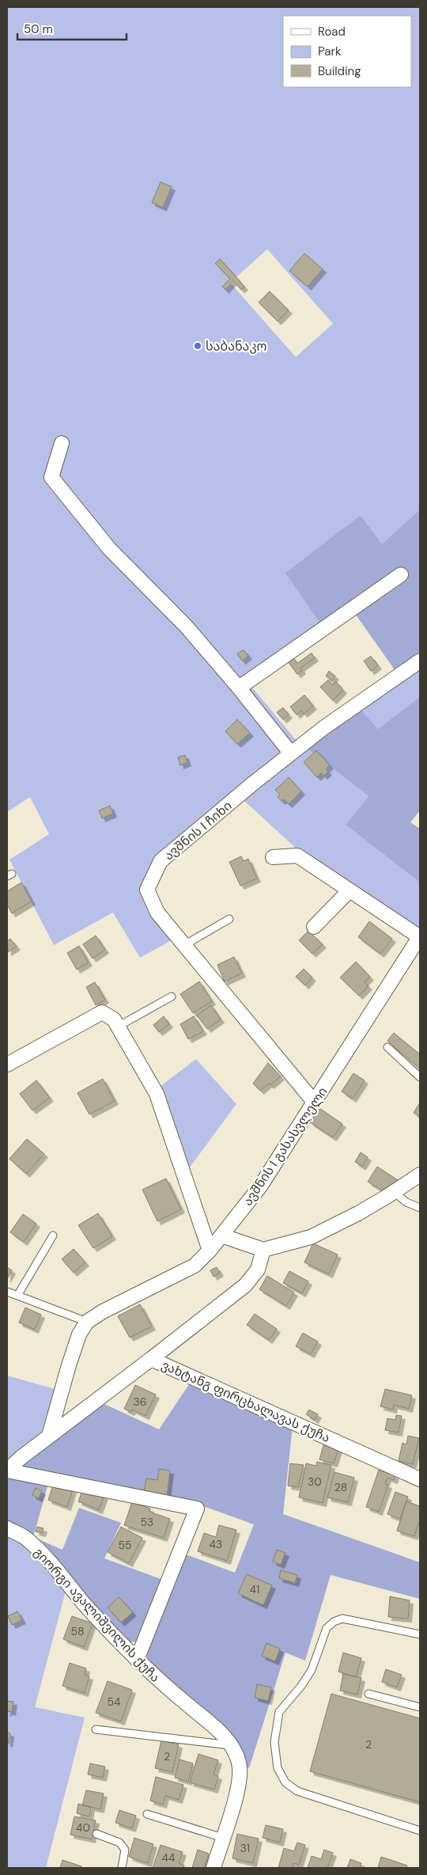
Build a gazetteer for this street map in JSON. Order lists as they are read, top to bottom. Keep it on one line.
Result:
{"streets":{"street":["ავშნის I ჩიხი","ავშნის I გასასვლელი","ვახტანგ ფირცხალავას ქუჩა","გიორგი ავალიშვილის ქუჩა"]},"crossings":[["ავშნის I ჩიხი","ავშნის I გასასვლელი"],["ავშნის I გასასვლელი","ვახტანგ ფირცხალავას ქუჩა"]],"places":["საბანაკო"],"house_numbers":["36","30","28","53","43","55","41","58","54","2","2","40","31","44"],"legend":["Road","Park","Building"],"scale_bar":"50 m"}
